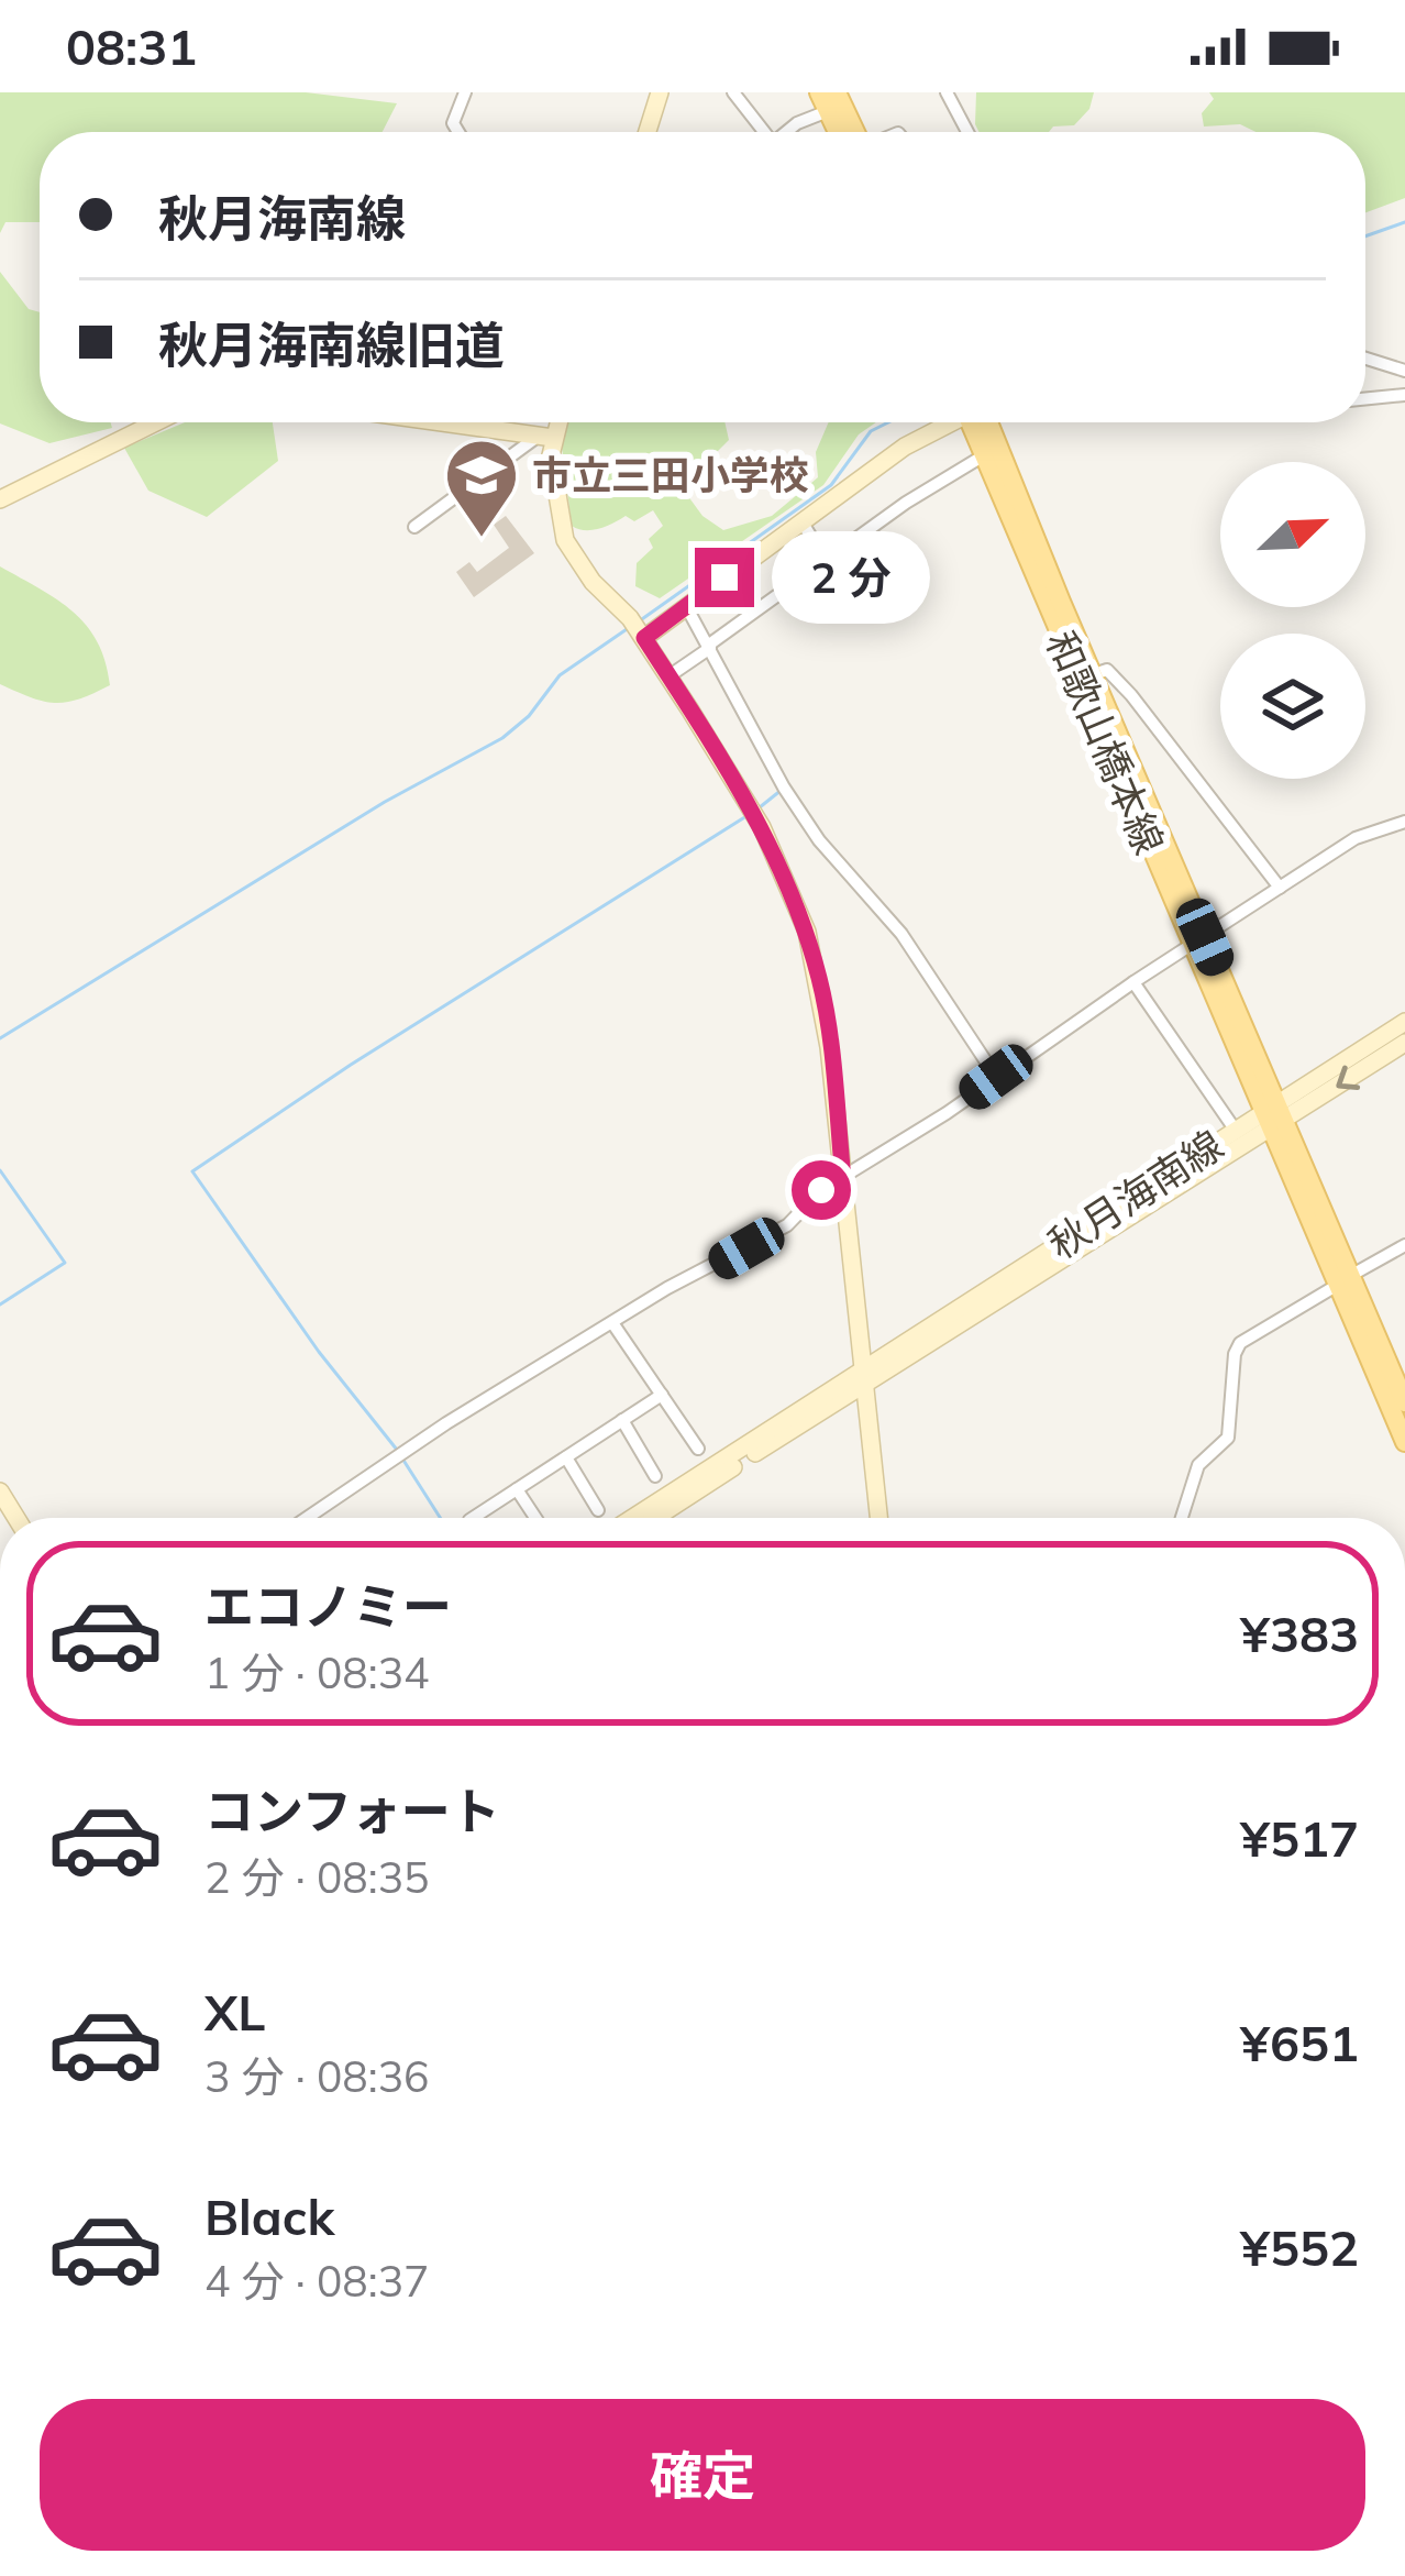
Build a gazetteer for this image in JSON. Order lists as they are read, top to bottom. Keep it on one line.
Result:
{"streets":{"main road":["和歌山橋本線","秋月海南線"]},"crossings":[["和歌山橋本線","秋月海南線"]],"places":{"school or university":["市立三田小学校"]},"north":"top right","page":{"status":"08:31","banner":["秋月海南線","秋月海南線旧道"],"bubble":"2 分","list":[{"name":"エコノミー","note":"1 分 · 08:34","value":"¥383"},{"name":"コンフォート","note":"2 分 · 08:35","value":"¥517"},{"name":"XL","note":"3 分 · 08:36","value":"¥651"},{"name":"Black","note":"4 分 · 08:37","value":"¥552"}],"buttons":"確定"}}
